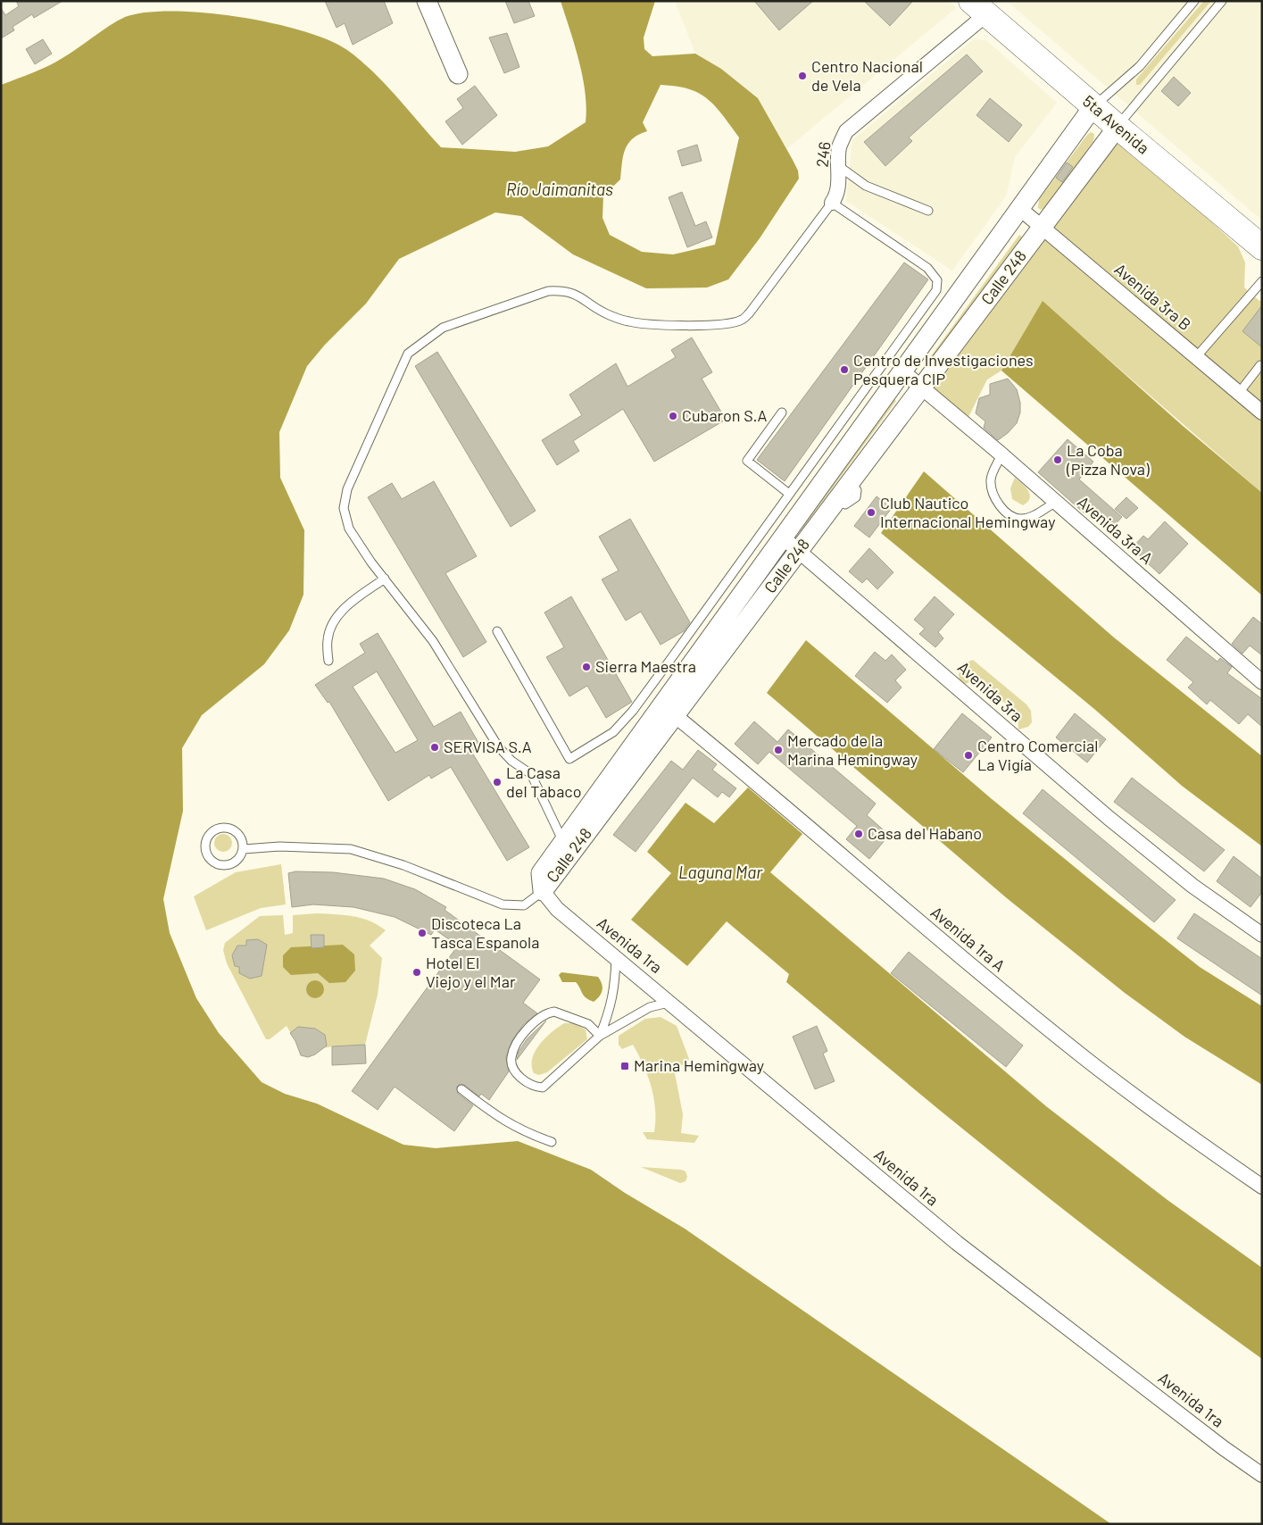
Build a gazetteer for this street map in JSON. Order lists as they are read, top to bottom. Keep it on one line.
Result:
{"streets":{"highway":["5ta Avenida"],"street":["246","Calle 248","Avenida 3ra B","Avenida 3ra A","Avenida 3ra","Avenida 1ra A","Avenida 1ra"]},"crossings":[["5ta Avenida","246"],["5ta Avenida","Calle 248"],["Calle 248","Avenida 3ra B"],["Calle 248","Avenida 3ra A"],["Calle 248","Avenida 3ra"],["Calle 248","Avenida 1ra A"],["Calle 248","Avenida 1ra"]],"water":["Río Jaimanitas","Laguna Mar"],"places":{"other":["Centro Nacional de Vela","Centro de Investigaciones Pesquera CIP","Cubaron S.A","La Coba (Pizza Nova)","Club Nautico Internacional Hemingway","Sierra Maestra","SERVISA S.A","Mercado de la Marina Hemingway","Centro Comercial La Vigía","La Casa del Tabaco","Casa del Habano","Discoteca La Tasca Espanola","Hotel El Viejo y el Mar"],"transit":["Marina Hemingway"]}}
